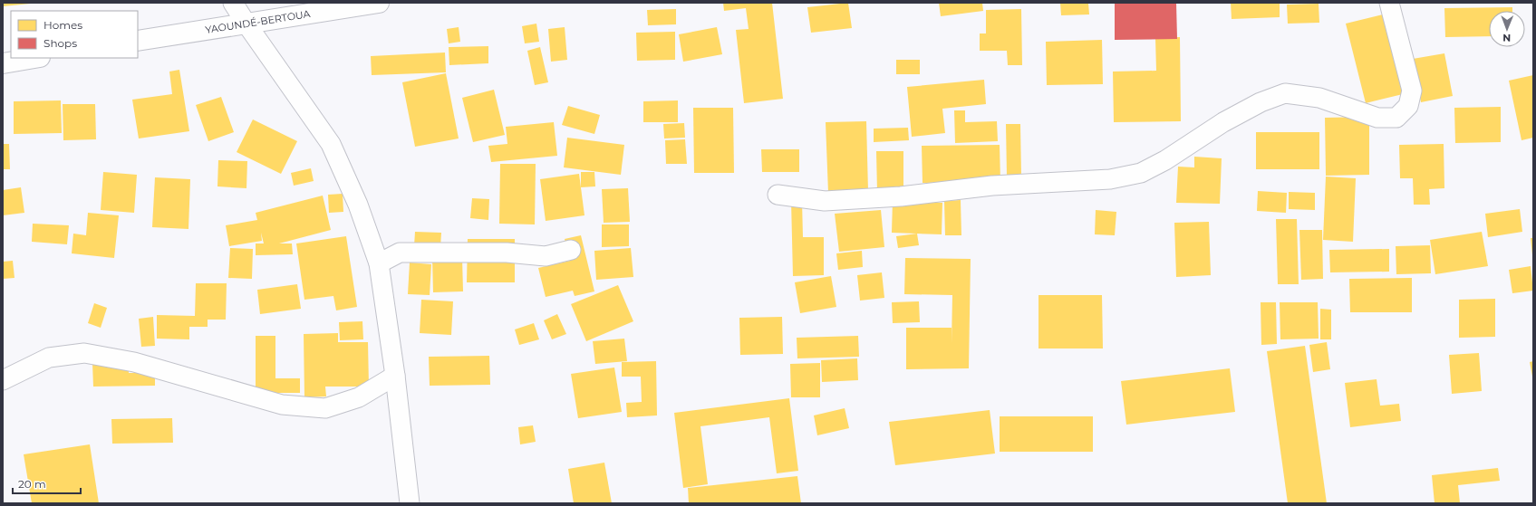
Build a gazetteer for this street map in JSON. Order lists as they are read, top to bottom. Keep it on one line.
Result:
{"streets":{"highway":["YAOUNDÉ-BERTOUA"]},"legend":["Homes","Shops"],"scale_bar":"20 m","north":"bottom"}
